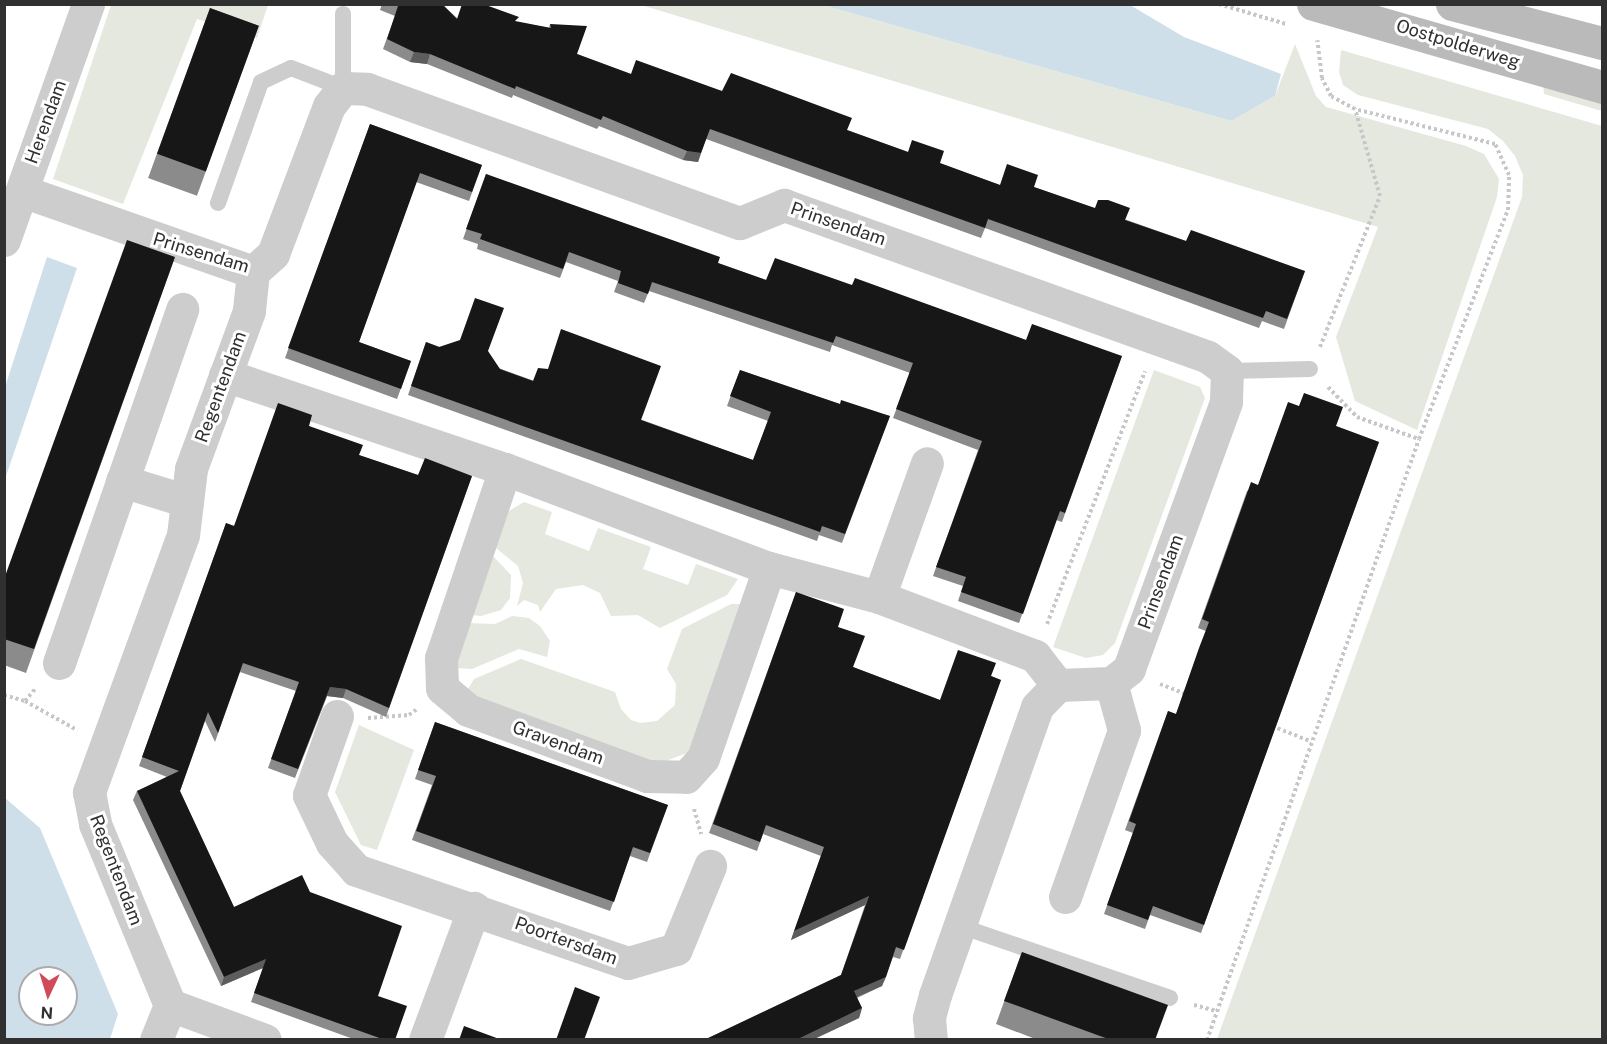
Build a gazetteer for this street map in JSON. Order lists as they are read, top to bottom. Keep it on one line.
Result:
{"streets":{"street":["Oostpolderweg","Herendam","Prinsendam","Regentendam","Gravendam","Poortersdam"]},"crossings":[["Herendam","Prinsendam"],["Prinsendam","Regentendam"]],"north":"bottom"}
